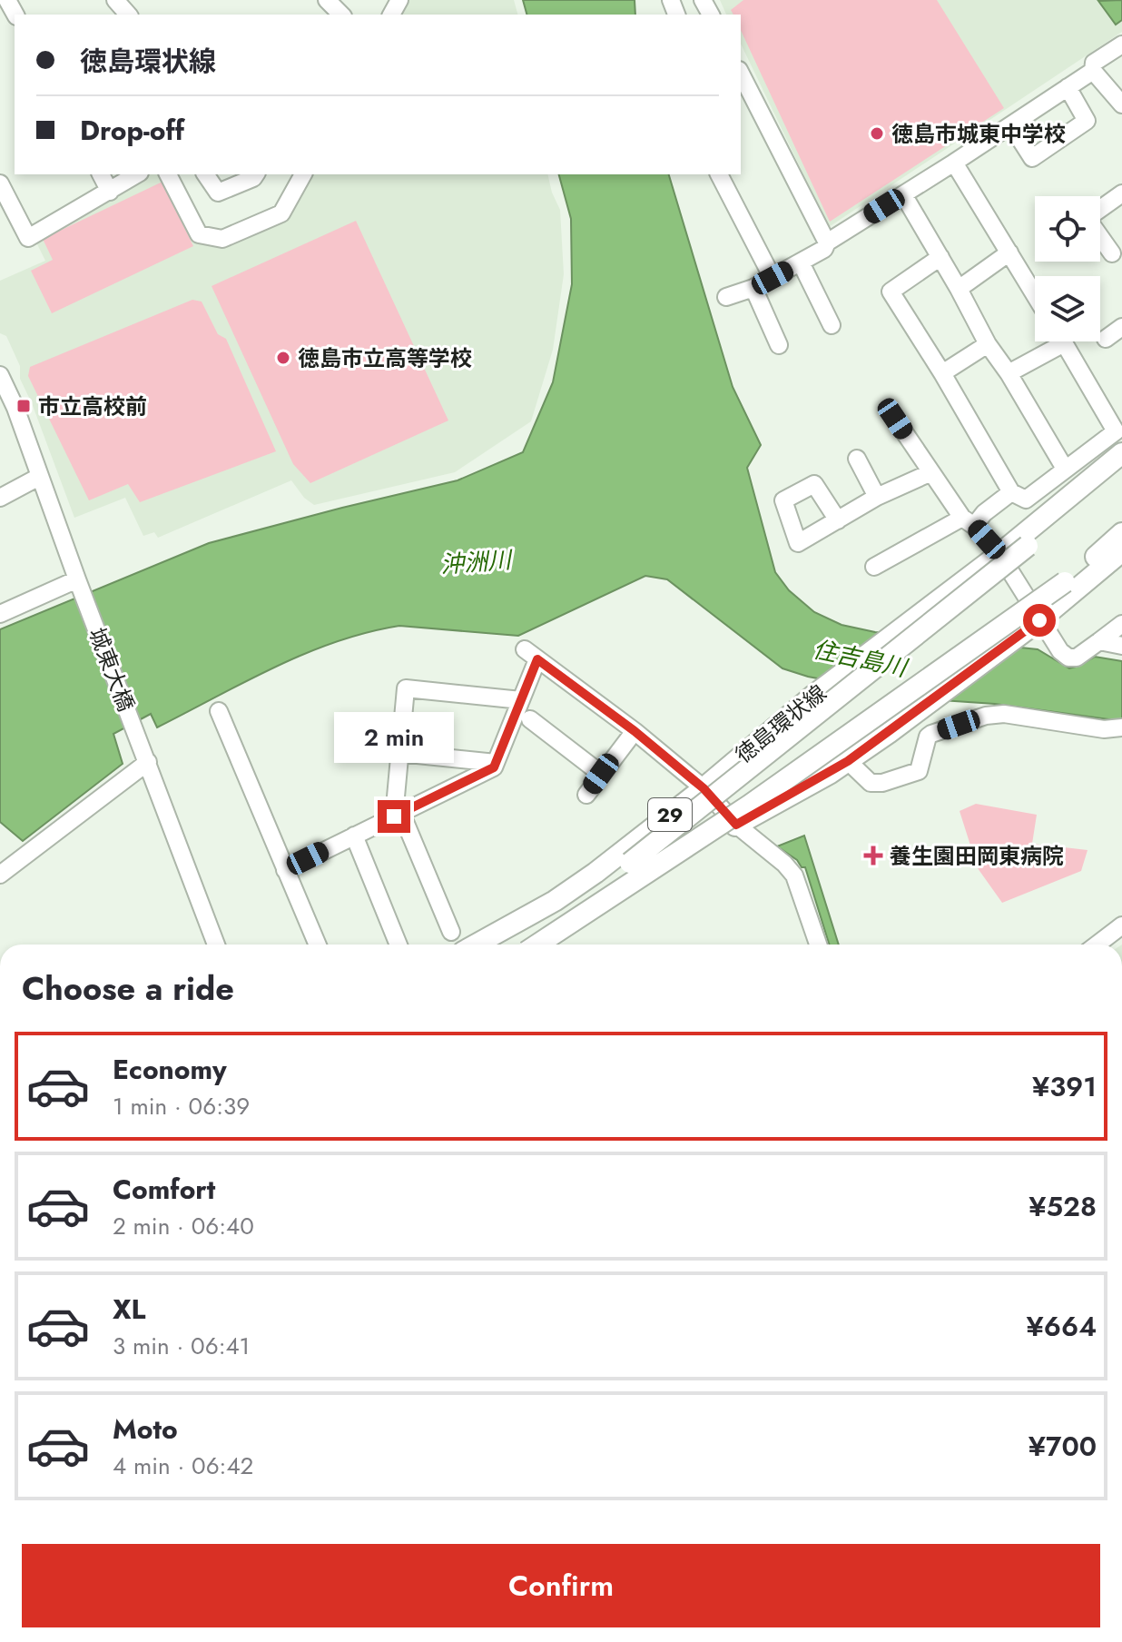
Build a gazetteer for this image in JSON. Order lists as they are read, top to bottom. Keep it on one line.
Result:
{"streets":{"main road":["徳島環状線","29"],"street":["城東大橋"]},"water":["沖洲川","住吉島川"],"places":{"other":["徳島市城東中学校","徳島市立高等学校"],"transit":["市立高校前"],"health":["養生園田岡東病院"]},"page":{"banner":["徳島環状線","Drop-off"],"bubble":"2 min","heading":"Choose a ride","list":[{"name":"Economy","note":"1 min · 06:39","value":"¥391"},{"name":"Comfort","note":"2 min · 06:40","value":"¥528"},{"name":"XL","note":"3 min · 06:41","value":"¥664"},{"name":"Moto","note":"4 min · 06:42","value":"¥700"}],"buttons":"Confirm"}}
